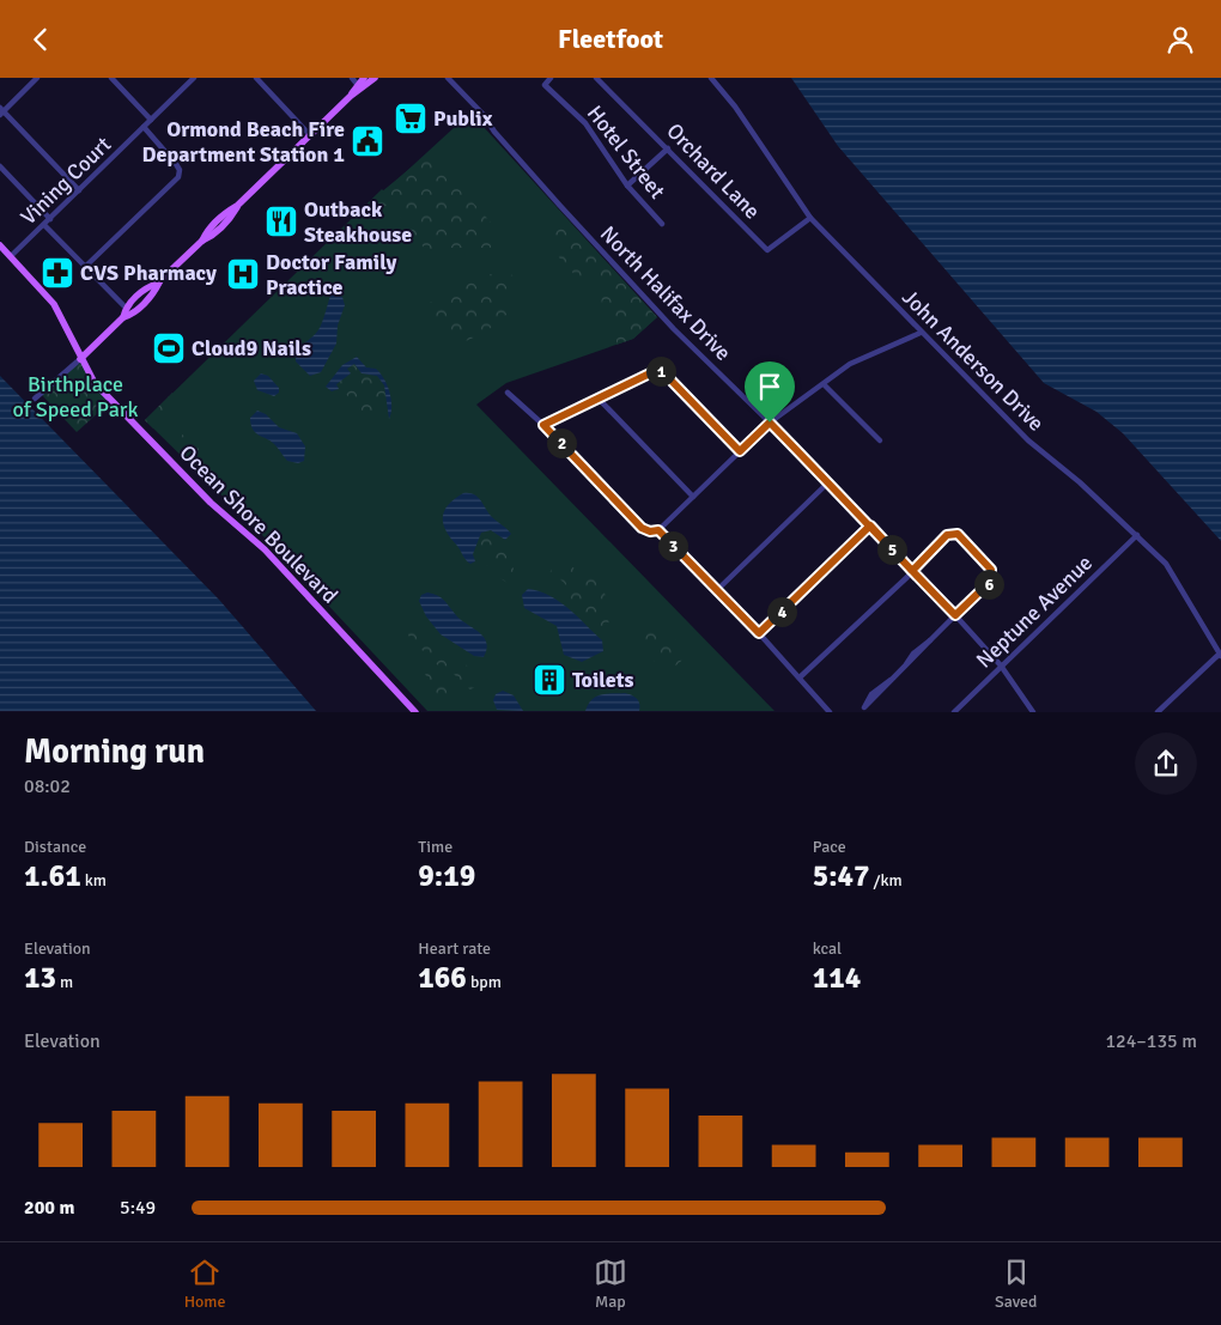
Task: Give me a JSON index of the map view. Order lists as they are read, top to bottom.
{
  "streets": {
    "main road": ["Ocean Shore Boulevard"],
    "street": [
      "Hotel Street",
      "Orchard Lane",
      "Vining Court",
      "North Halifax Drive",
      "John Anderson Drive",
      "Neptune Avenue"
    ]
  },
  "crossings": [
    ["Orchard Lane", "John Anderson Drive"],
    ["Vining Court", "Ocean Shore Boulevard"],
    ["North Halifax Drive", "Neptune Avenue"],
    ["John Anderson Drive", "Neptune Avenue"]
  ],
  "parks": ["Birthplace of Speed Park"],
  "places": {
    "supermarket": ["Publix"],
    "public building": ["Ormond Beach Fire Department Station 1"],
    "restaurant": ["Outback Steakhouse"],
    "pharmacy": ["CVS Pharmacy"],
    "hospital": ["Doctor Family Practice"],
    "sports": ["Cloud9 Nails"],
    "building": ["Toilets"]
  },
  "page": {
    "header": "Fleetfoot",
    "pins": [
      "1",
      "2",
      "3",
      "5",
      "6",
      "4"
    ],
    "heading": ["Morning run", "08:02"],
    "stats": [
      ["Distance", "1.61 km"],
      ["Time", "9:19"],
      ["Pace", "5:47 /km"],
      ["Elevation", "13 m"],
      ["Heart rate", "166 bpm"],
      ["kcal", "114"]
    ],
    "chart": ["Elevation", "124–135 m"],
    "list": [
      {
        "name": "200 m",
        "note": "5:49"
      }
    ],
    "tabs": ["Home", "Map", "Saved"]
  }
}
